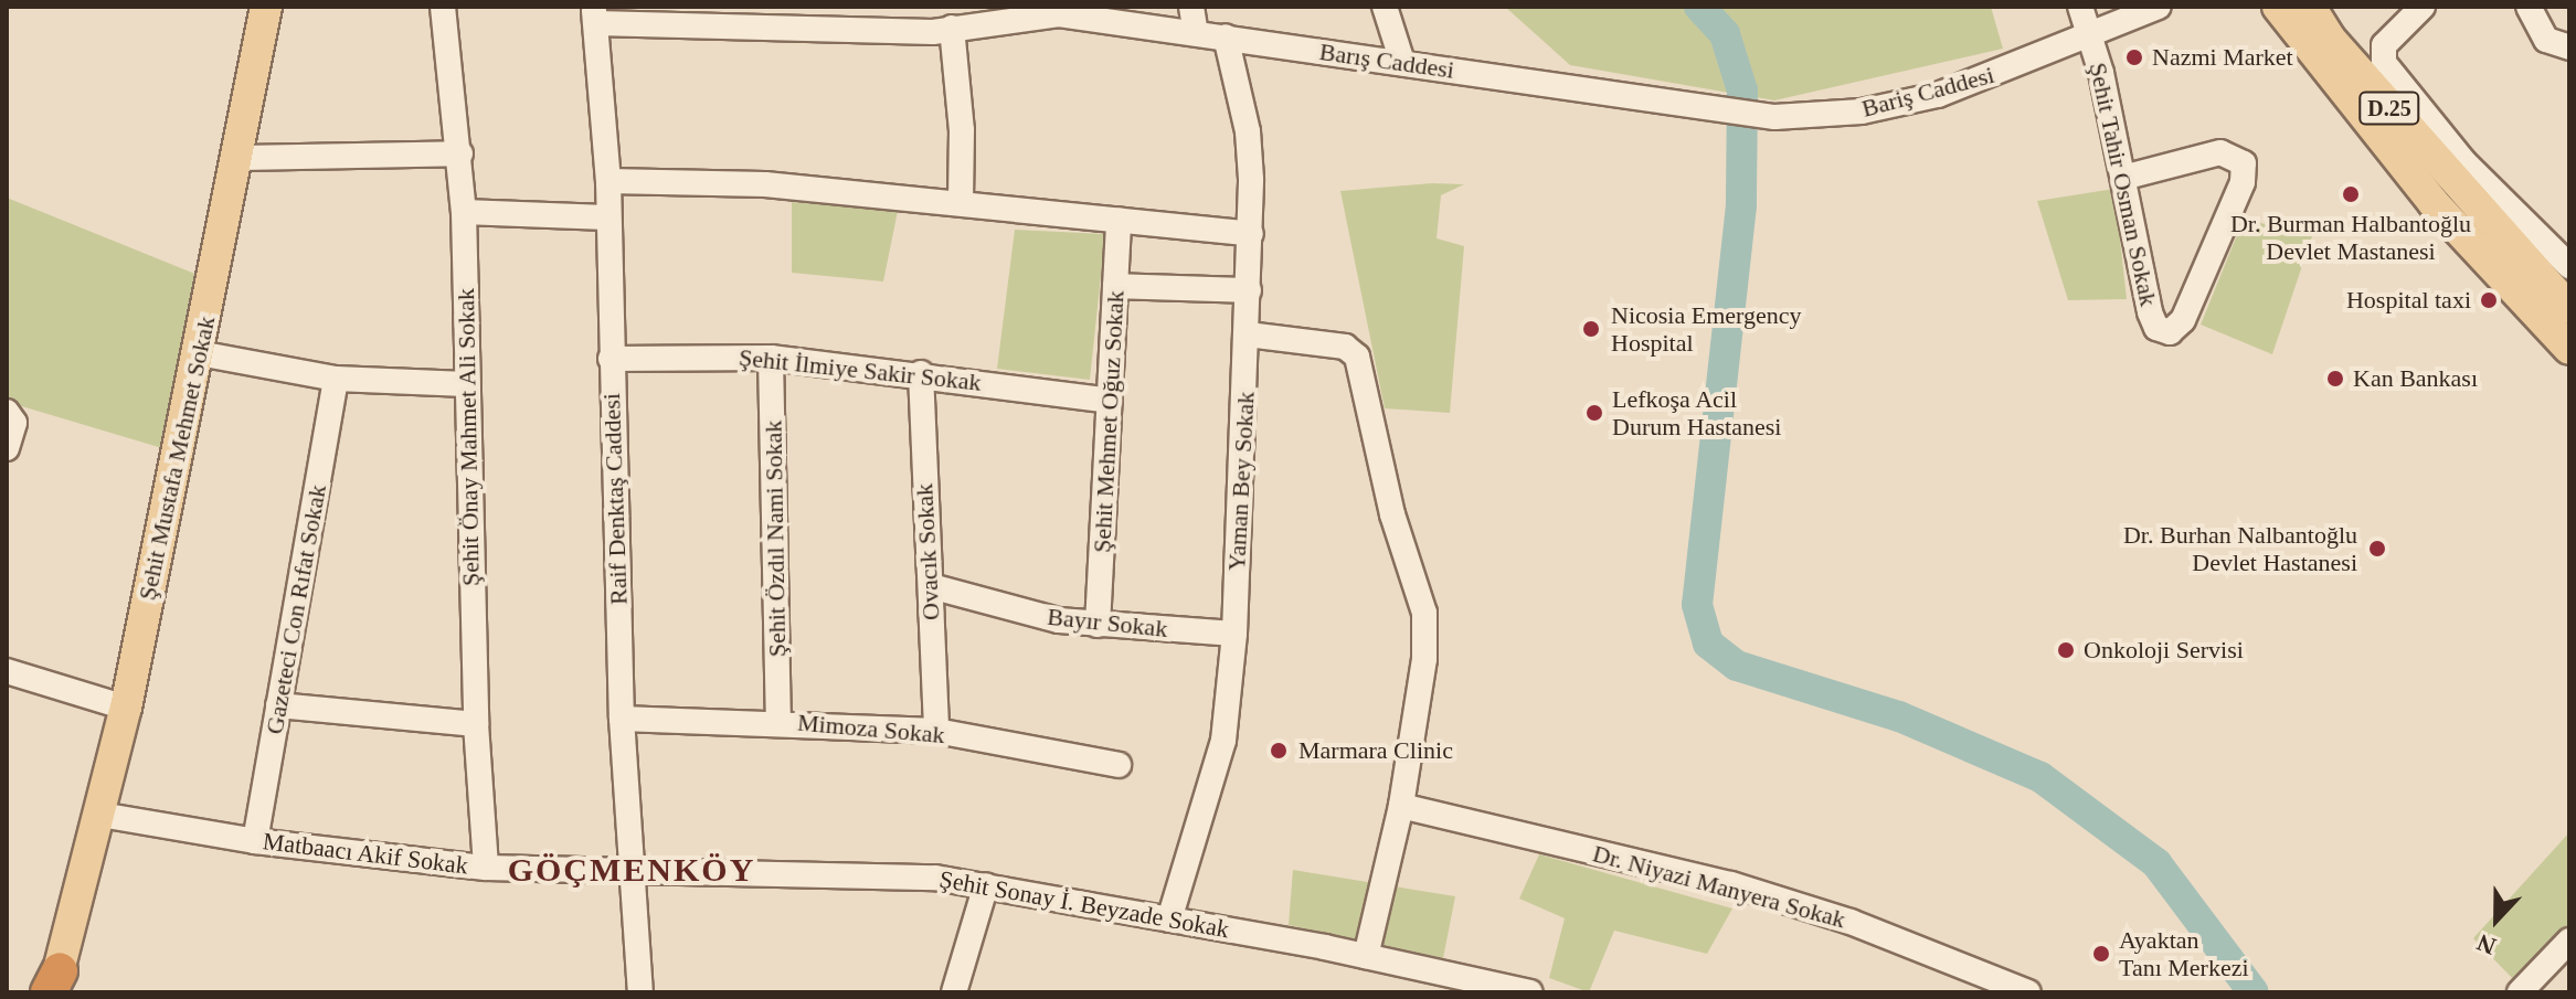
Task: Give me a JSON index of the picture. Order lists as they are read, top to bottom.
{
  "streets": {
    "main road": ["D.25", "Şehit Mustafa Mehmet Sokak"],
    "street": [
      "Barış Caddesi",
      "Bariş Caddesi",
      "Şehit Tahir Osman Sokak",
      "Şehit İlmiye Sakir Sokak",
      "Şehit Mehmet Oğuz Sokak",
      "Şehit Önay Mahmet Ali Sokak",
      "Yaman Bey Sokak",
      "Raif Denktaş Caddesi",
      "Şehit Özdıl Nami Sokak",
      "Ovacık Sokak",
      "Gazeteci Con Rıfat Sokak",
      "Bayır Sokak",
      "Mimoza Sokak",
      "Matbaacı Akif Sokak",
      "Dr. Niyazi Manyera Sokak",
      "Şehit Sonay İ. Beyzade Sokak"
    ]
  },
  "crossings": [
    ["Barış Caddesi", "Bariş Caddesi"],
    ["Barış Caddesi", "Yaman Bey Sokak"],
    ["Barış Caddesi", "Raif Denktaş Caddesi"],
    ["Bariş Caddesi", "Şehit Tahir Osman Sokak"],
    ["Şehit İlmiye Sakir Sokak", "Şehit Mehmet Oğuz Sokak"],
    ["Şehit İlmiye Sakir Sokak", "Raif Denktaş Caddesi"],
    ["Şehit İlmiye Sakir Sokak", "Şehit Özdıl Nami Sokak"],
    ["Şehit İlmiye Sakir Sokak", "Ovacık Sokak"],
    ["Şehit Mehmet Oğuz Sokak", "Bayır Sokak"],
    ["Şehit Önay Mahmet Ali Sokak", "Matbaacı Akif Sokak"],
    ["Şehit Mustafa Mehmet Sokak", "Matbaacı Akif Sokak"],
    ["Yaman Bey Sokak", "Bayır Sokak"],
    ["Yaman Bey Sokak", "Şehit Sonay İ. Beyzade Sokak"],
    ["Raif Denktaş Caddesi", "Mimoza Sokak"],
    ["Raif Denktaş Caddesi", "Matbaacı Akif Sokak"],
    ["Raif Denktaş Caddesi", "Şehit Sonay İ. Beyzade Sokak"],
    ["Şehit Özdıl Nami Sokak", "Mimoza Sokak"],
    ["Ovacık Sokak", "Bayır Sokak"],
    ["Ovacık Sokak", "Mimoza Sokak"],
    ["Gazeteci Con Rıfat Sokak", "Matbaacı Akif Sokak"],
    ["Matbaacı Akif Sokak", "Şehit Sonay İ. Beyzade Sokak"]
  ],
  "districts": ["GÖÇMENKÖY"],
  "places": [
    "Nazmi Market",
    "Dr. Burman Halbantoğlu Devlet Mastanesi",
    "Hospital taxi",
    "Nicosia Emergency Hospital",
    "Kan Bankası",
    "Lefkoşa Acil Durum Hastanesi",
    "Dr. Burhan Nalbantoğlu Devlet Hastanesi",
    "Onkoloji Servisi",
    "Marmara Clinic",
    "Ayaktan Tanı Merkezi"
  ],
  "north": "bottom"
}
